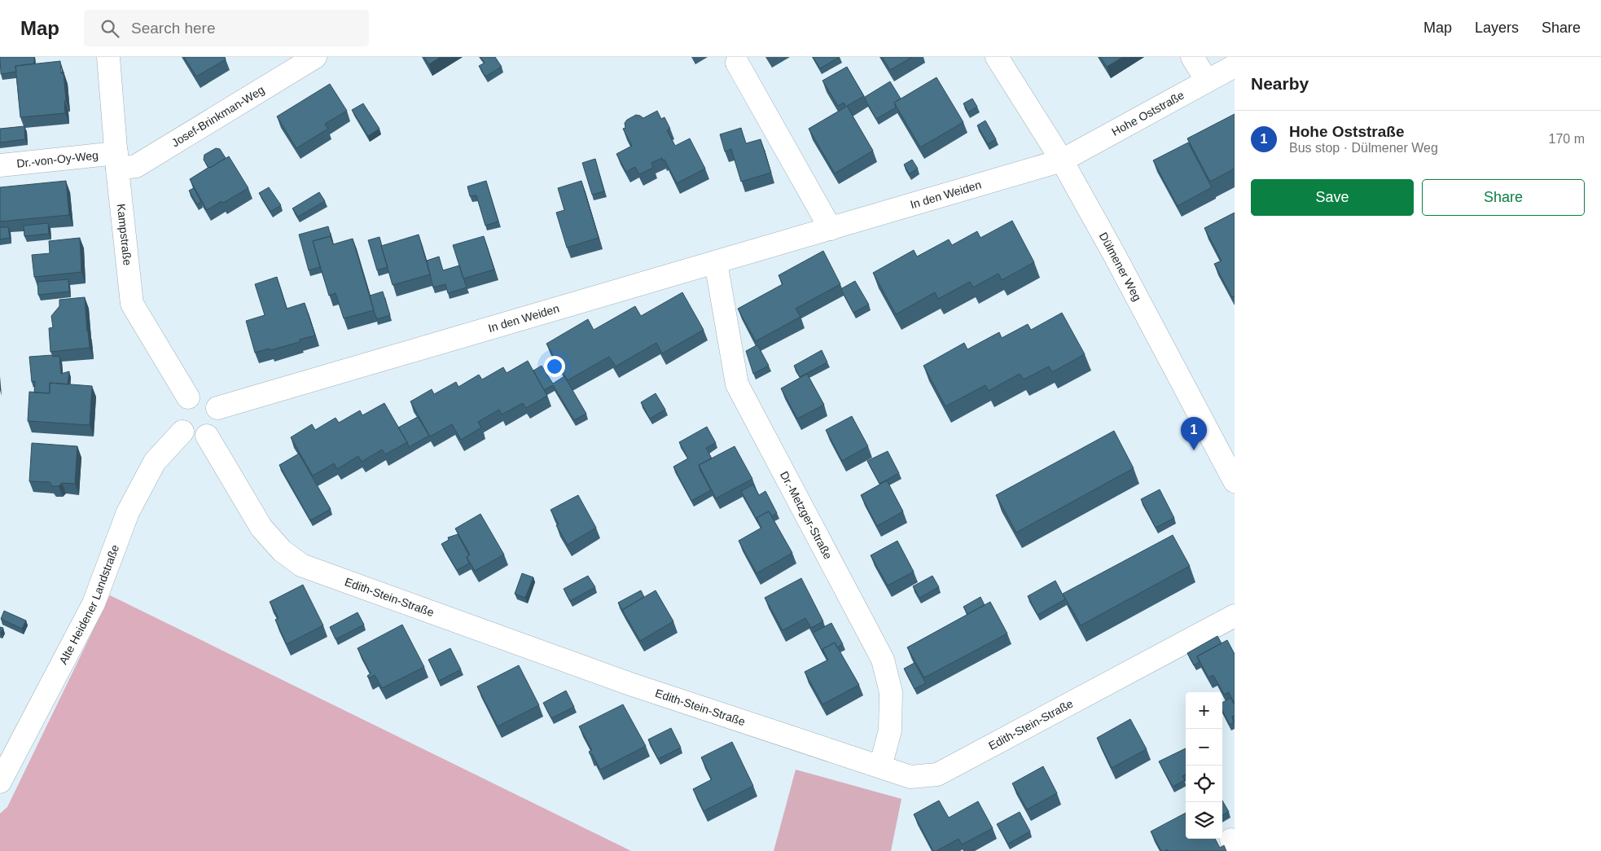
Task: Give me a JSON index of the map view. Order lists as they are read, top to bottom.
{
  "streets": {
    "street": [
      "Hohe Oststraße",
      "Josef-Brinkman-Weg",
      "Dr.-von-Oy-Weg",
      "In den Weiden",
      "Kampstraße",
      "Dülmener Weg",
      "Dr.-Metzger-Straße",
      "Edith-Stein-Straße",
      "Alte Heidener Landstraße"
    ]
  },
  "crossings": [
    ["Hohe Oststraße", "In den Weiden"],
    ["Hohe Oststraße", "Dülmener Weg"],
    ["Josef-Brinkman-Weg", "Dr.-von-Oy-Weg"],
    ["Josef-Brinkman-Weg", "Kampstraße"],
    ["Dr.-von-Oy-Weg", "Kampstraße"],
    ["In den Weiden", "Kampstraße"],
    ["In den Weiden", "Dülmener Weg"],
    ["In den Weiden", "Dr.-Metzger-Straße"],
    ["In den Weiden", "Edith-Stein-Straße"],
    ["In den Weiden", "Alte Heidener Landstraße"],
    ["Kampstraße", "Edith-Stein-Straße"],
    ["Kampstraße", "Alte Heidener Landstraße"],
    ["Dr.-Metzger-Straße", "Edith-Stein-Straße"],
    ["Edith-Stein-Straße", "Alte Heidener Landstraße"]
  ],
  "page": {
    "header": "Map",
    "search": "Search here",
    "nav": ["Map", "Layers", "Share"],
    "heading": "Nearby",
    "list": [
      {
        "mark": "1",
        "name": "Hohe Oststraße",
        "note": "Bus stop · Dülmener Weg",
        "value": "170 m"
      }
    ],
    "buttons": ["Save", "Share"],
    "pins": "1",
    "map_buttons": ["+", "−"]
  }
}
